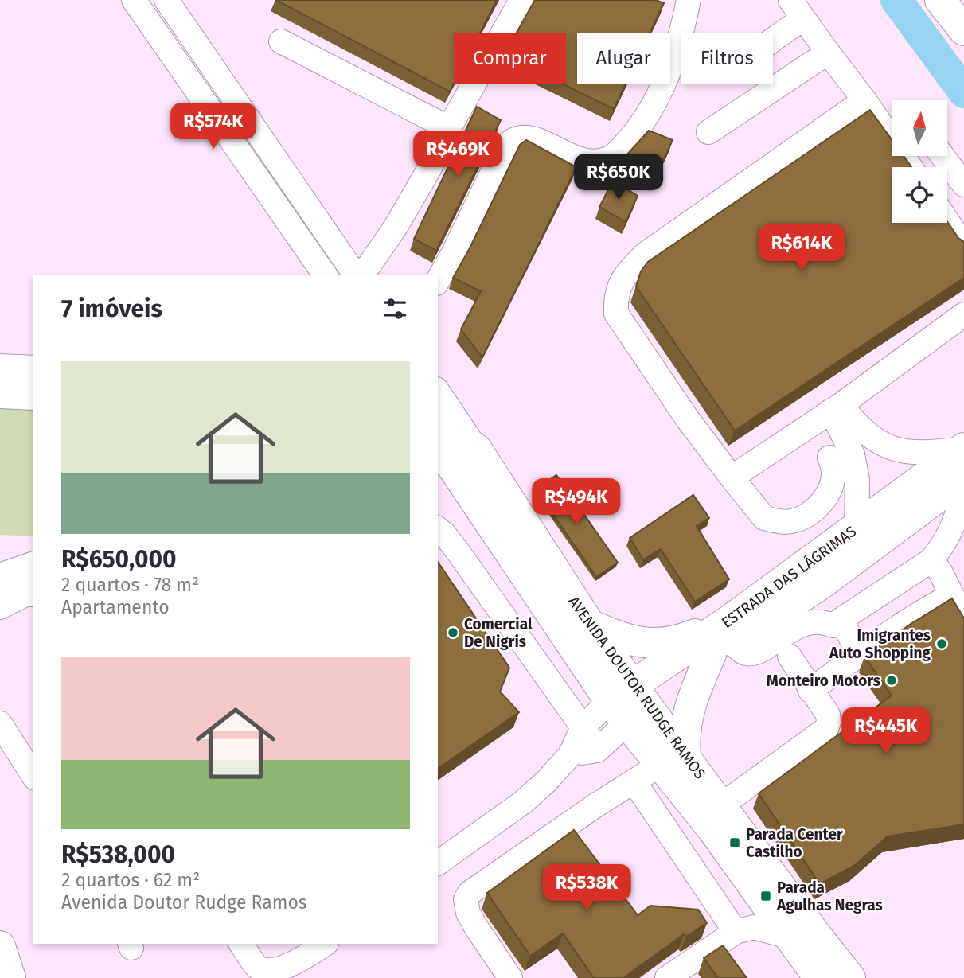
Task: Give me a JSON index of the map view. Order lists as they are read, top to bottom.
{
  "streets": {
    "main road": ["ESTRADA DAS LÁGRIMAS", "AVENIDA DOUTOR RUDGE RAMOS"]
  },
  "crossings": [
    ["ESTRADA DAS LÁGRIMAS", "AVENIDA DOUTOR RUDGE RAMOS"]
  ],
  "places": {
    "other": ["Comercial De Nigris", "Imigrantes Auto Shopping", "Monteiro Motors"],
    "transit": ["Parada Center Castilho", "Parada Agulhas Negras"]
  },
  "north": "top",
  "page": {
    "chip": ["Comprar", "Alugar", "Filtros"],
    "price": [
      "R$574K",
      "R$469K",
      "R$650K",
      "R$614K",
      "R$494K",
      "R$445K",
      "R$538K"
    ],
    "heading": "7 imóveis",
    "list": [
      {
        "name": "R$650,000",
        "note": "2 quartos · 78 m² · Apartamento"
      },
      {
        "name": "R$538,000",
        "note": "2 quartos · 62 m² · Avenida Doutor Rudge Ramos"
      }
    ]
  }
}
